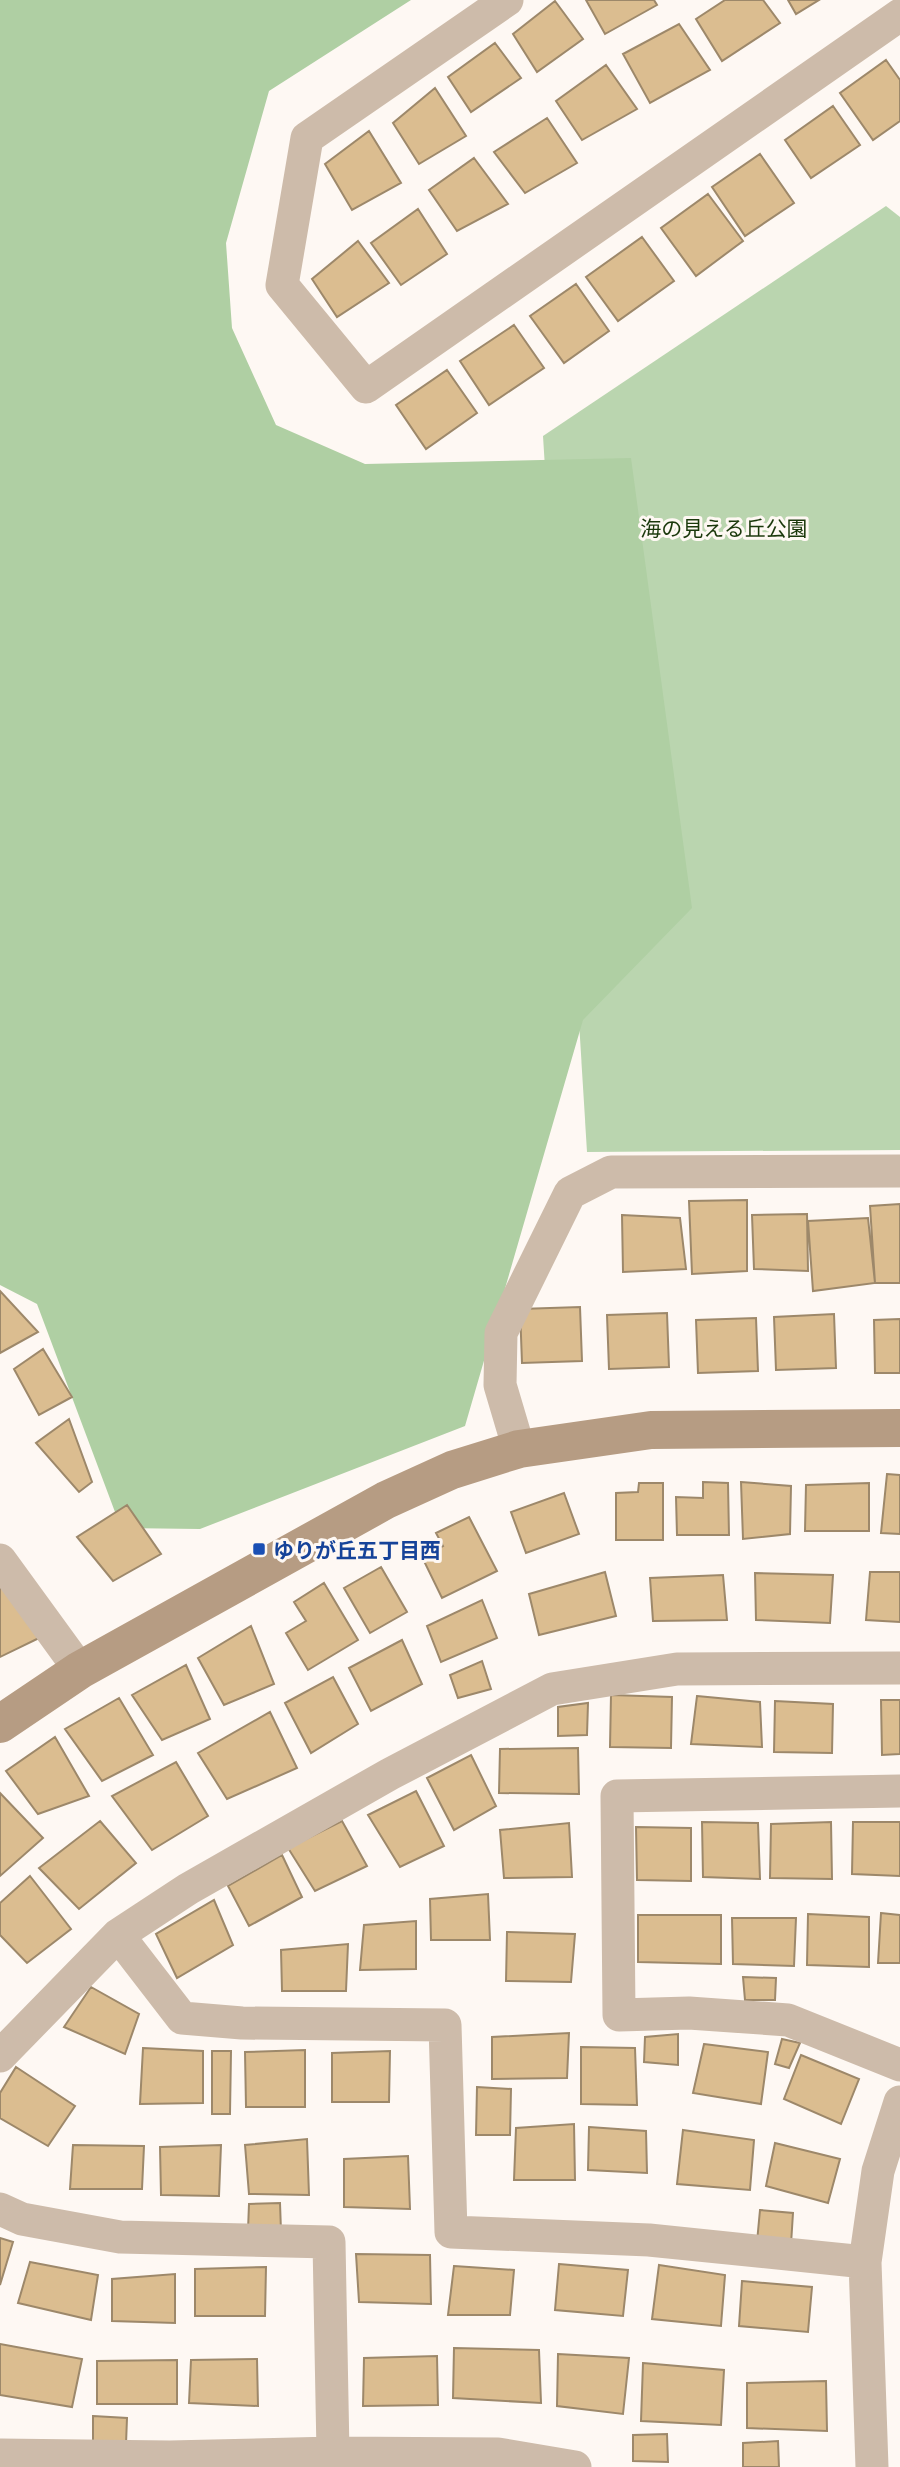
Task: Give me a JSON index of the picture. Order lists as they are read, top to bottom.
{
  "parks": ["海の見える丘公園"],
  "places": {
    "transit": ["ゆりが丘五丁目西"]
  }
}
